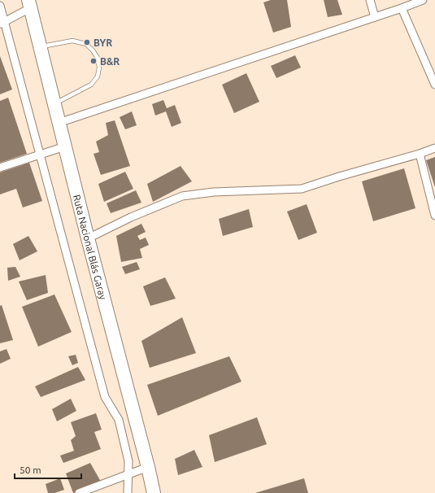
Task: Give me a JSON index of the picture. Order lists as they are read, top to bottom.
{
  "streets": {
    "highway": ["Ruta Nacional Blás Garay"]
  },
  "places": ["BYR", "B&R"],
  "scale_bar": "50 m"
}
